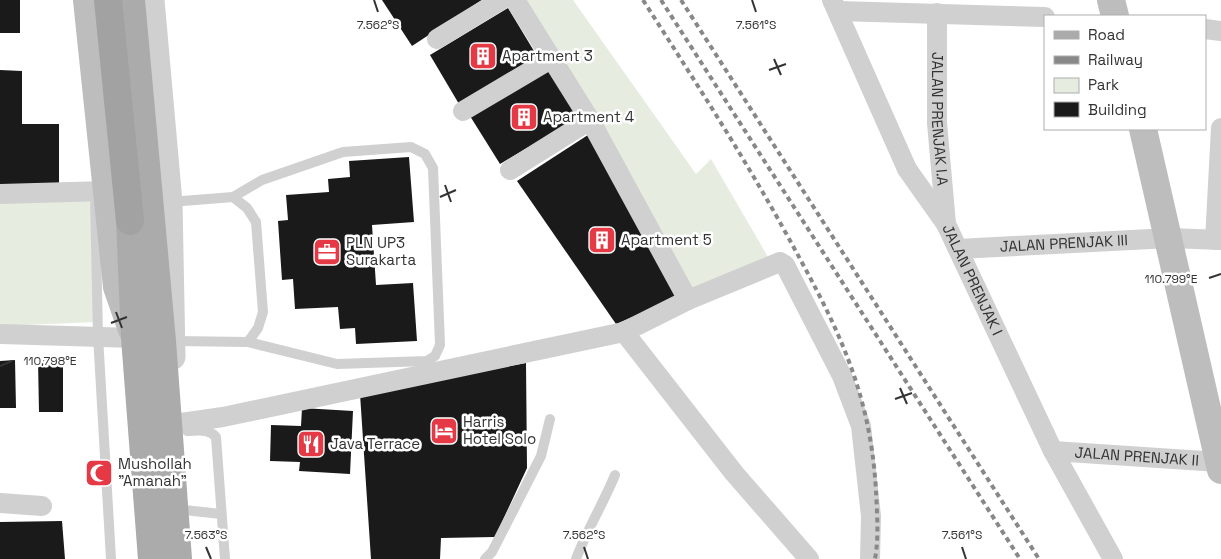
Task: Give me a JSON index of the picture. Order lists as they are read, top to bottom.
{
  "streets": {
    "street": [
      "JALAN PRENJAK I.A",
      "JALAN PRENJAK III",
      "JALAN PRENJAK I",
      "JALAN PRENJAK II"
    ]
  },
  "crossings": [
    ["JALAN PRENJAK I.A", "JALAN PRENJAK I"],
    ["JALAN PRENJAK III", "JALAN PRENJAK I"],
    ["JALAN PRENJAK I", "JALAN PRENJAK II"]
  ],
  "places": {
    "building": ["Apartment 3", "Apartment 4", "Apartment 5"],
    "office": ["PLN UP3 Surakarta"],
    "hotel": ["Harris Hotel Solo"],
    "restaurant": ["Java Terrace"],
    "mosque": ["Mushollah \"Amanah\""]
  },
  "legend": [
    "Road",
    "Railway",
    "Park",
    "Building"
  ],
  "coordinates": [
    "7.562°S",
    "7.561°S",
    "110.799°E",
    "110.798°E",
    "7.563°S"
  ]
}
